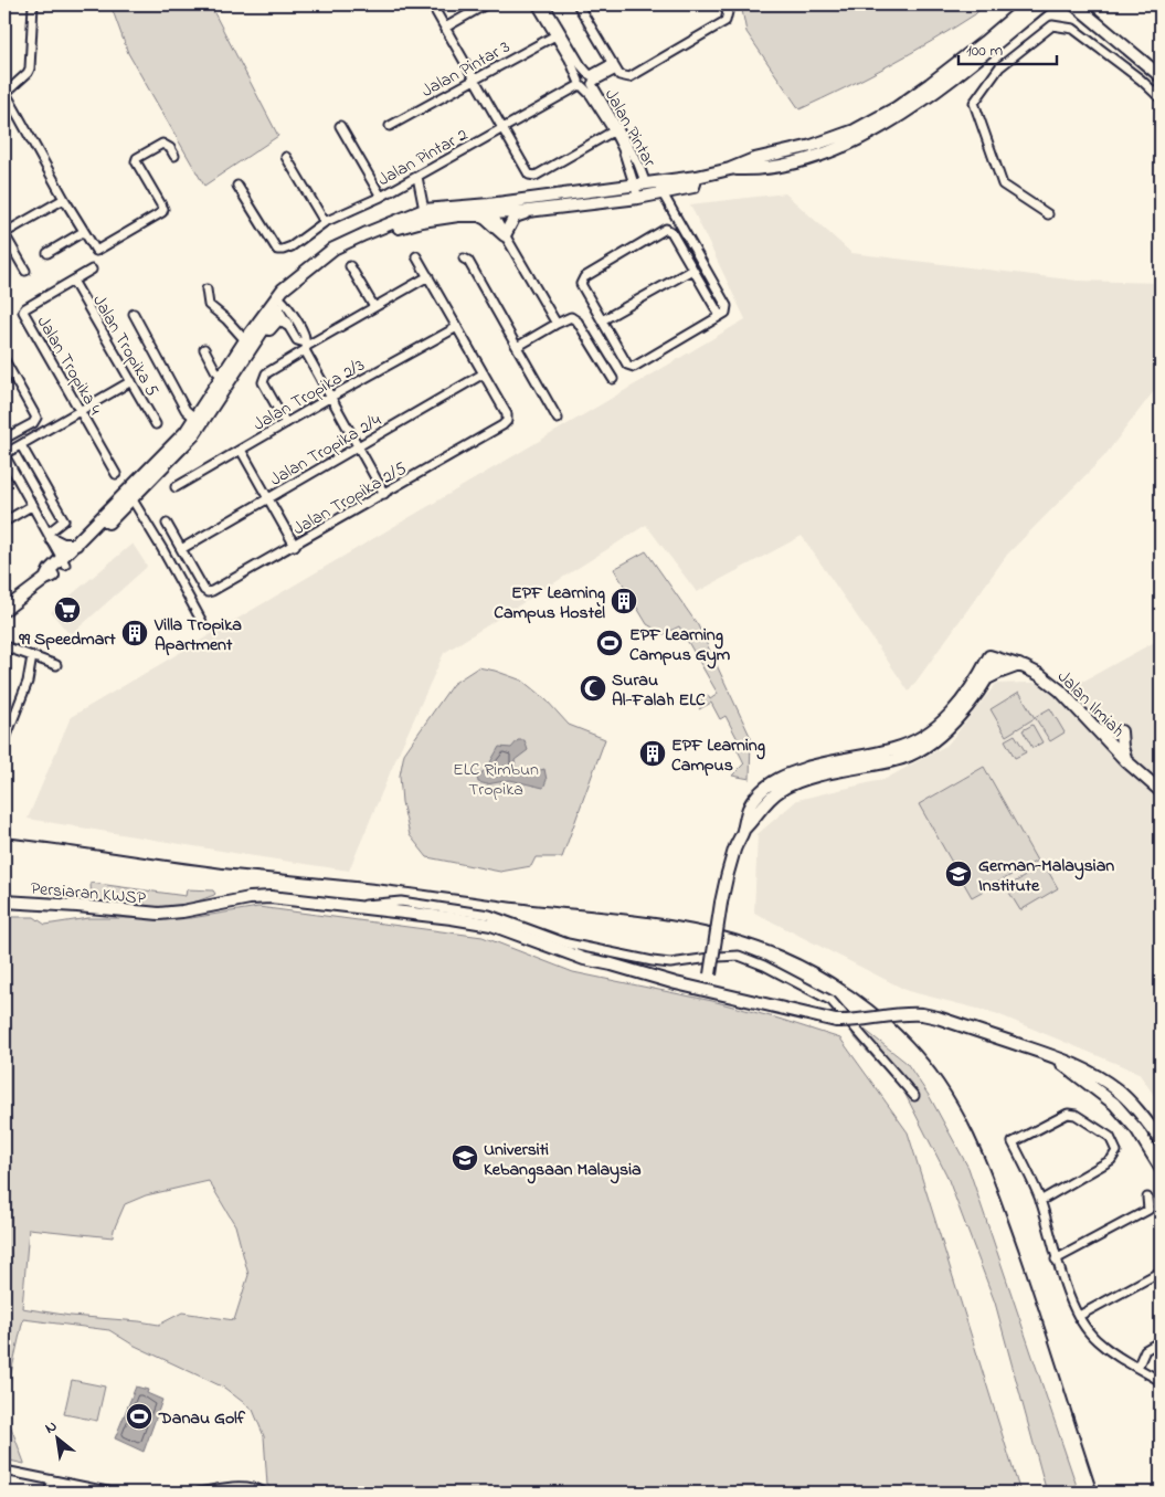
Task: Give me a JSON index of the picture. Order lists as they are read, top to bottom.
{
  "streets": {
    "street": [
      "Jalan Pintar 3",
      "Jalan Pintar",
      "Jalan Pintar 2",
      "Jalan Tropika 5",
      "Jalan Tropika 4",
      "Jalan Tropika 2/3",
      "Jalan Tropika 2/4",
      "Jalan Tropika 2/5",
      "Jalan Ilmiah",
      "Persiaran KWSP"
    ]
  },
  "crossings": [
    ["Jalan Pintar 3", "Jalan Pintar"],
    ["Jalan Pintar", "Jalan Pintar 2"],
    ["Jalan Tropika 5", "Jalan Tropika 4"],
    ["Jalan Tropika 2/4", "Jalan Tropika 2/5"]
  ],
  "parks": ["ELC Rimbun Tropika"],
  "places": {
    "building": ["EPF Learning Campus Hostel", "Villa Tropika Apartment", "EPF Learning Campus"],
    "supermarket": ["99 Speedmart"],
    "sports": ["EPF Learning Campus Gym", "Danau Golf"],
    "mosque": ["Surau Al-Falah ELC"],
    "school or university": ["German-Malaysian Institute", "Universiti Kebangsaan Malaysia"]
  },
  "scale_bar": "100 m",
  "north": "top left"
}
